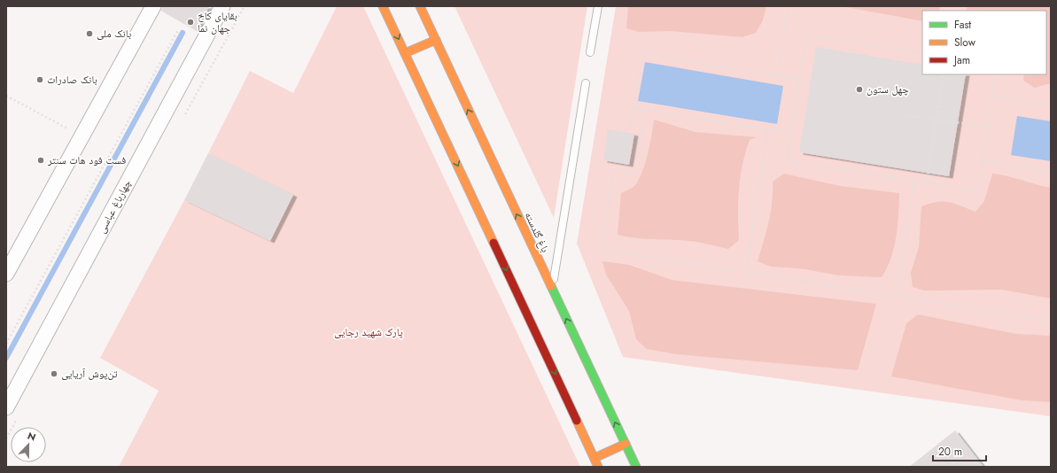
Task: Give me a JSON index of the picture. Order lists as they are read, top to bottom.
{
  "streets": {
    "main road": ["باغ گلدسته"],
    "street": ["چهارباغ عباسی"]
  },
  "parks": ["پارک شهید رجایی"],
  "places": [
    "بقایای کاخ جهان نما",
    "بانک ملی",
    "بانک صادرات",
    "چهل ستون",
    "فست فود هات سنتر",
    "تن‌پوش آریایی"
  ],
  "legend": ["Fast", "Slow", "Jam"],
  "scale_bar": "20 m",
  "north": "top"
}
